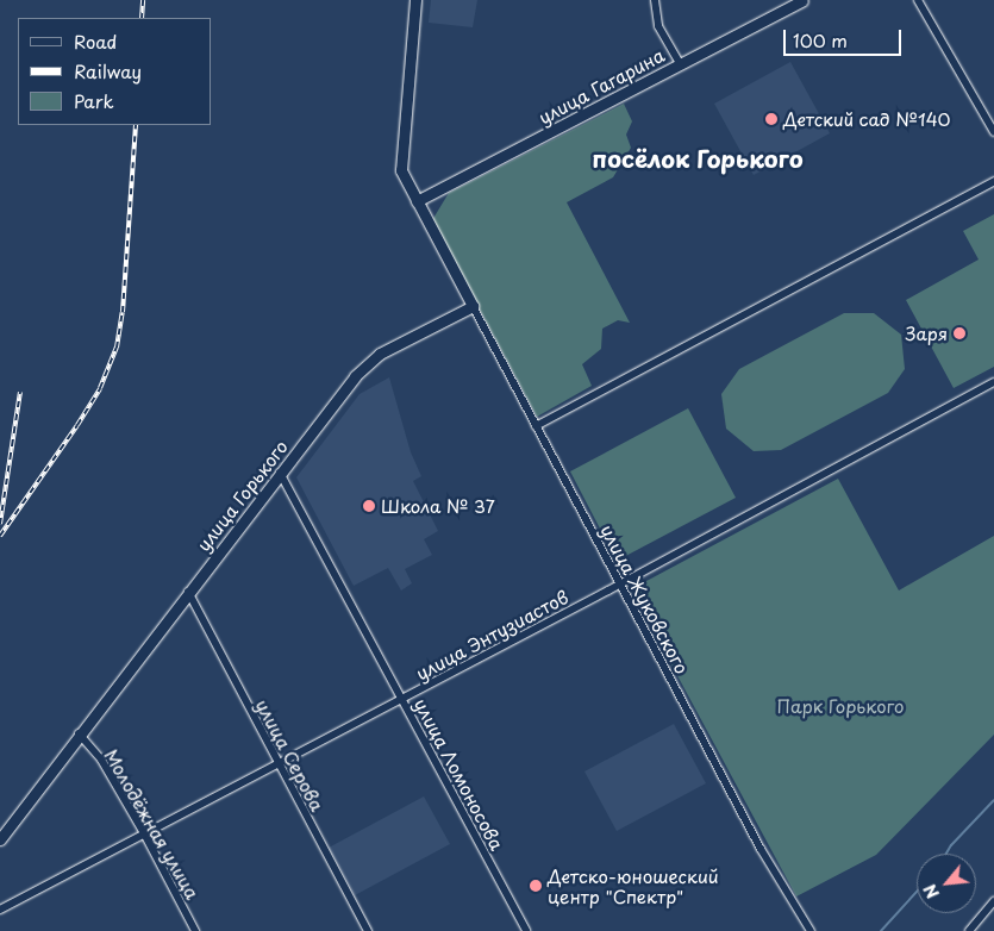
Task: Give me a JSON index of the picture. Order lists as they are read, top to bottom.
{
  "streets": {
    "main road": ["улица Гагарина", "улица Горького"],
    "street": [
      "улица Жуковского",
      "улица Энтузиастов",
      "улица Серова",
      "улица Ломоносова",
      "Молодёжная улица"
    ]
  },
  "crossings": [
    ["улица Горького", "улица Жуковского"],
    ["улица Горького", "улица Серова"],
    ["улица Горького", "улица Ломоносова"],
    ["улица Горького", "Молодёжная улица"],
    ["улица Жуковского", "улица Энтузиастов"],
    ["улица Энтузиастов", "улица Серова"],
    ["улица Энтузиастов", "улица Ломоносова"],
    ["улица Энтузиастов", "Молодёжная улица"]
  ],
  "districts": ["посёлок Горького"],
  "parks": ["Парк Горького"],
  "places": [
    "Детский сад №140",
    "Заря",
    "Школа № 37",
    "Детско-юношеский центр \"Спектр\""
  ],
  "legend": ["Road", "Railway", "Park"],
  "scale_bar": "100 m",
  "north": "bottom left"
}
